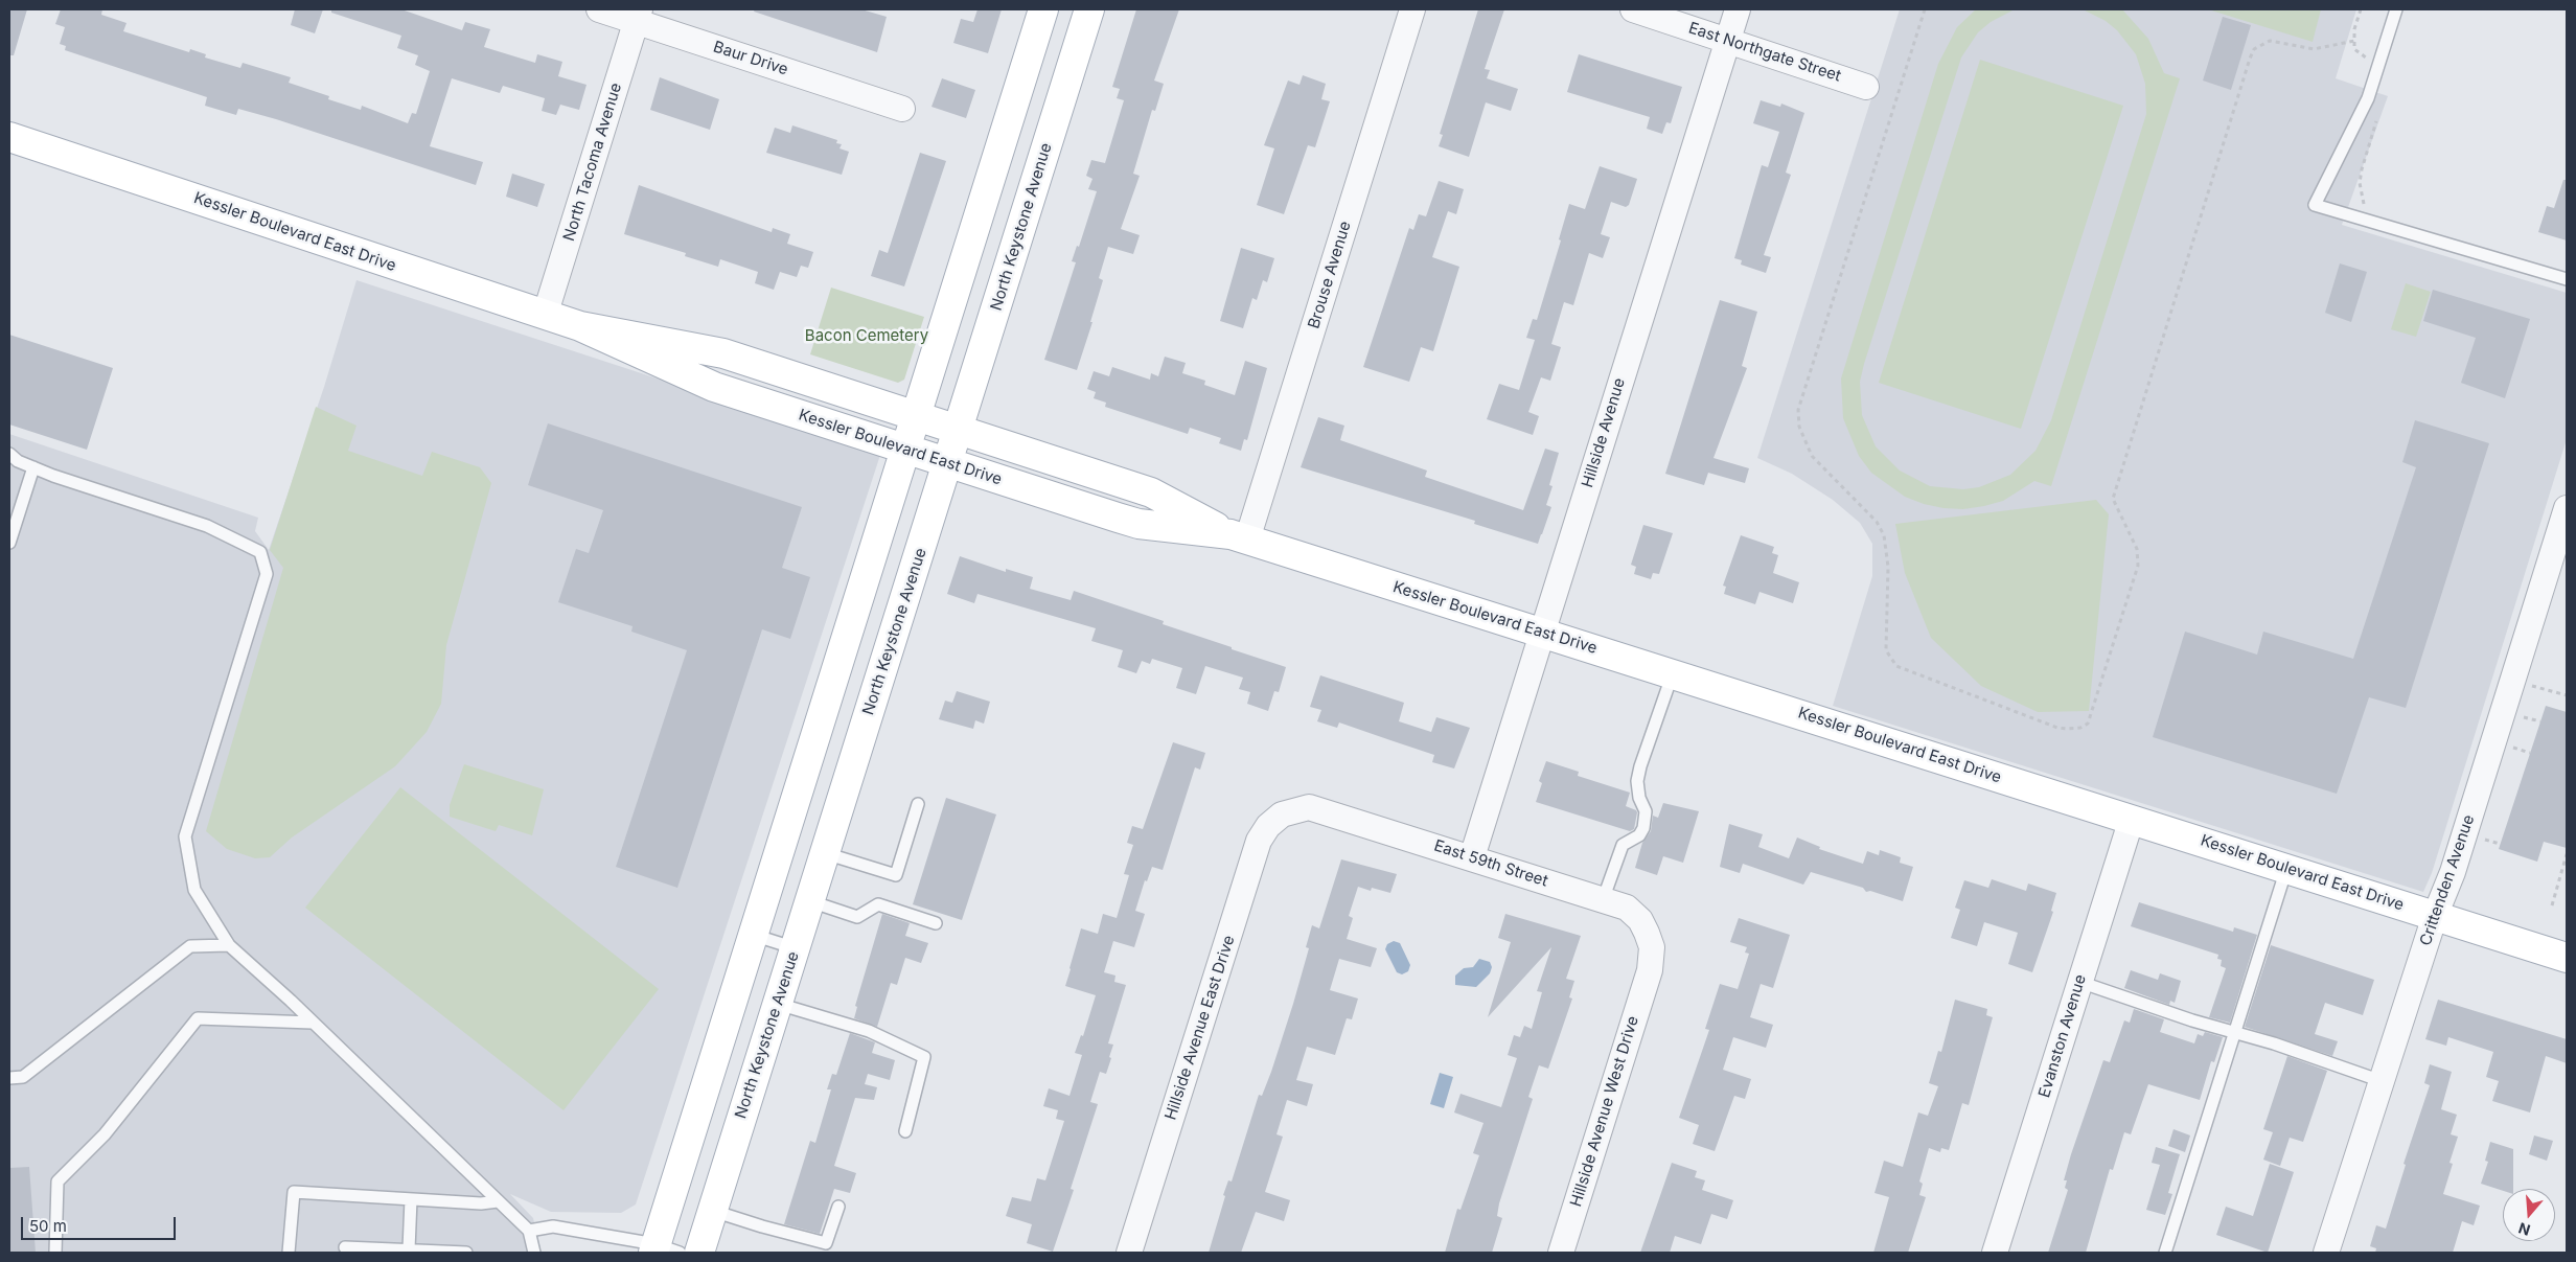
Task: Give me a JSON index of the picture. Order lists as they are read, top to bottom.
{
  "streets": {
    "main road": ["North Keystone Avenue", "Kessler Boulevard East Drive"],
    "street": [
      "East Northgate Street",
      "Baur Drive",
      "North Tacoma Avenue",
      "Brouse Avenue",
      "Hillside Avenue",
      "East 59th Street",
      "Crittenden Avenue",
      "Hillside Avenue East Drive",
      "Evanston Avenue",
      "Hillside Avenue West Drive"
    ]
  },
  "crossings": [
    ["East Northgate Street", "Hillside Avenue"],
    ["Baur Drive", "North Tacoma Avenue"],
    ["North Tacoma Avenue", "Kessler Boulevard East Drive"],
    ["North Keystone Avenue", "Kessler Boulevard East Drive"],
    ["Kessler Boulevard East Drive", "Brouse Avenue"],
    ["Kessler Boulevard East Drive", "Hillside Avenue"],
    ["Kessler Boulevard East Drive", "Crittenden Avenue"],
    ["Kessler Boulevard East Drive", "Evanston Avenue"],
    ["Hillside Avenue", "East 59th Street"],
    ["East 59th Street", "Hillside Avenue East Drive"],
    ["East 59th Street", "Hillside Avenue West Drive"]
  ],
  "parks": ["Bacon Cemetery"],
  "scale_bar": "50 m",
  "north": "bottom"
}
